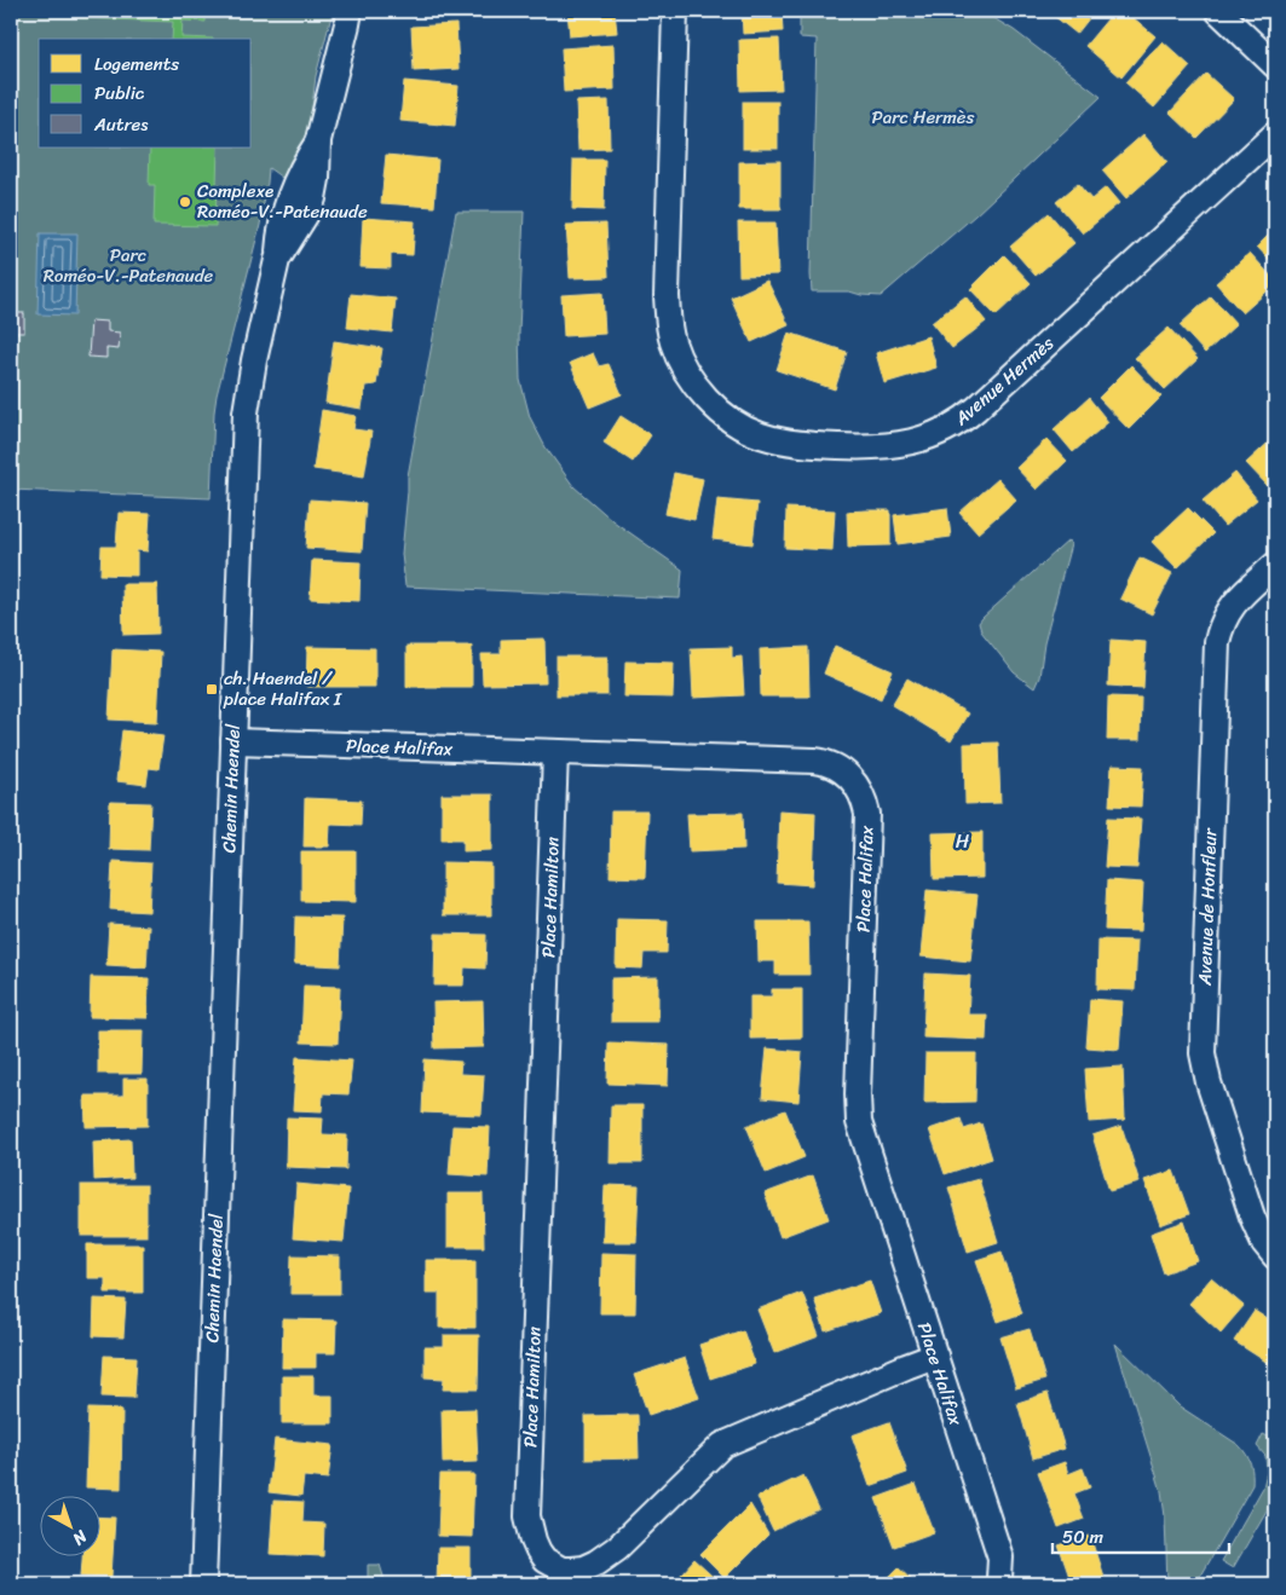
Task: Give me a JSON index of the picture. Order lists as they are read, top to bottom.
{
  "streets": {
    "street": [
      "Avenue Hermès",
      "Place Halifax",
      "Chemin Haendel",
      "Place Hamilton",
      "Avenue de Honfleur"
    ]
  },
  "crossings": [
    ["Place Halifax", "Chemin Haendel"],
    ["Place Halifax", "Place Hamilton"]
  ],
  "districts": ["H"],
  "parks": ["Parc Hermès", "Parc Roméo-V.-Patenaude"],
  "places": {
    "other": ["Complexe Roméo-V.-Patenaude"],
    "transit": ["ch. Haendel / place Halifax I"]
  },
  "legend": ["Logements", "Public", "Autres"],
  "scale_bar": "50 m",
  "north": "bottom right"
}
